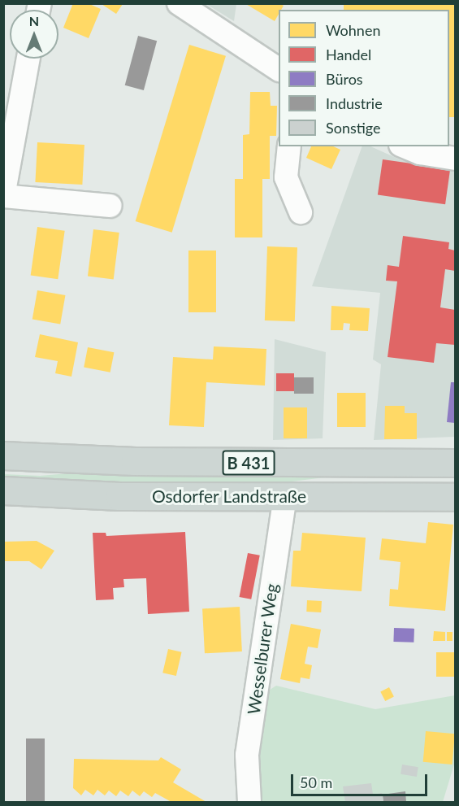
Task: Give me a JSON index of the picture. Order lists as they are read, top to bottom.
{
  "streets": {
    "main road": ["B 431", "Osdorfer Landstraße"],
    "street": ["Wesselburer Weg"]
  },
  "crossings": [
    ["Osdorfer Landstraße", "Wesselburer Weg"]
  ],
  "legend": [
    "Wohnen",
    "Handel",
    "Büros",
    "Industrie",
    "Sonstige"
  ],
  "scale_bar": "50 m",
  "north": "top"
}
